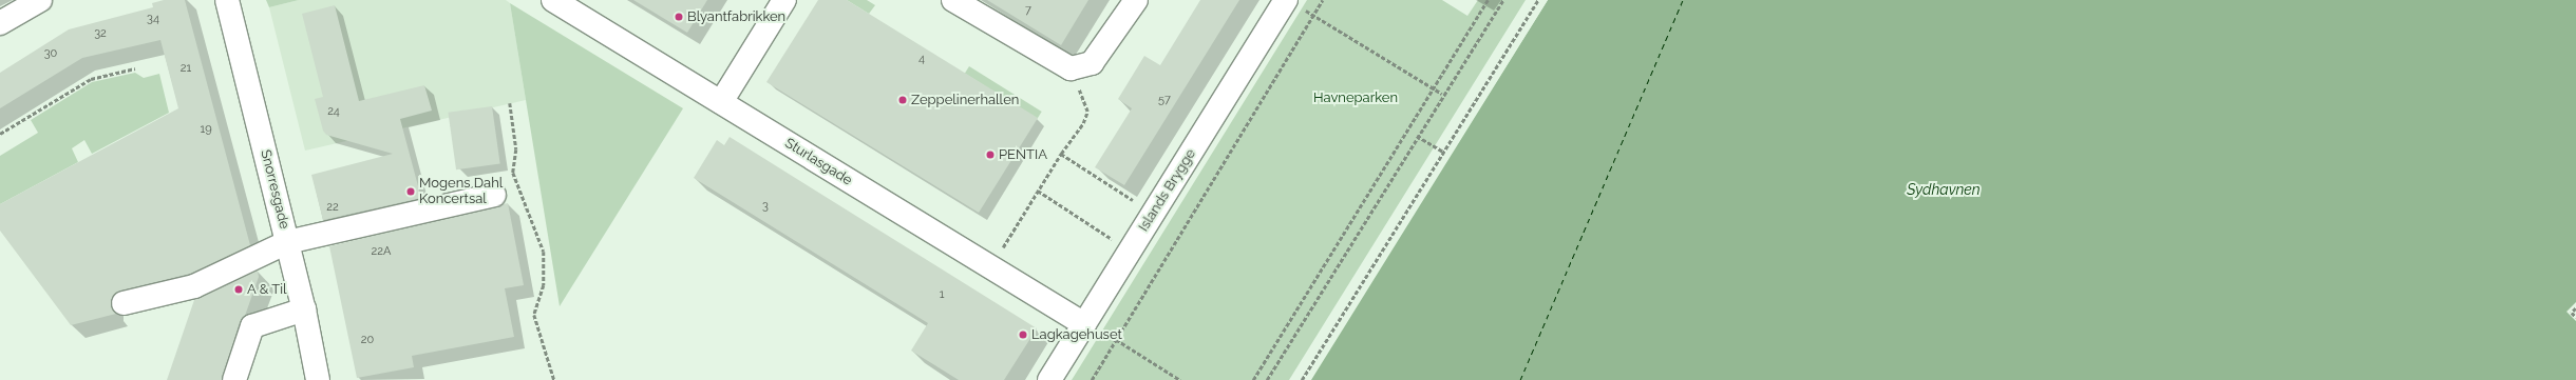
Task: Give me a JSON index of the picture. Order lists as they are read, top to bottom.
{
  "streets": {
    "street": ["Sturlasgade", "Snorresgade", "Islands Brygge"]
  },
  "crossings": [
    ["Sturlasgade", "Islands Brygge"]
  ],
  "water": ["Sydhavnen"],
  "parks": ["Havneparken"],
  "places": [
    "Blyantfabrikken",
    "Zeppelinerhallen",
    "PENTIA",
    "Mogens Dahl Koncertsal",
    "A & Til",
    "Lagkagehuset"
  ],
  "house_numbers": [
    "7",
    "34",
    "32",
    "30",
    "4",
    "21",
    "57",
    "24",
    "19",
    "3",
    "22",
    "22A",
    "1",
    "20"
  ]
}
